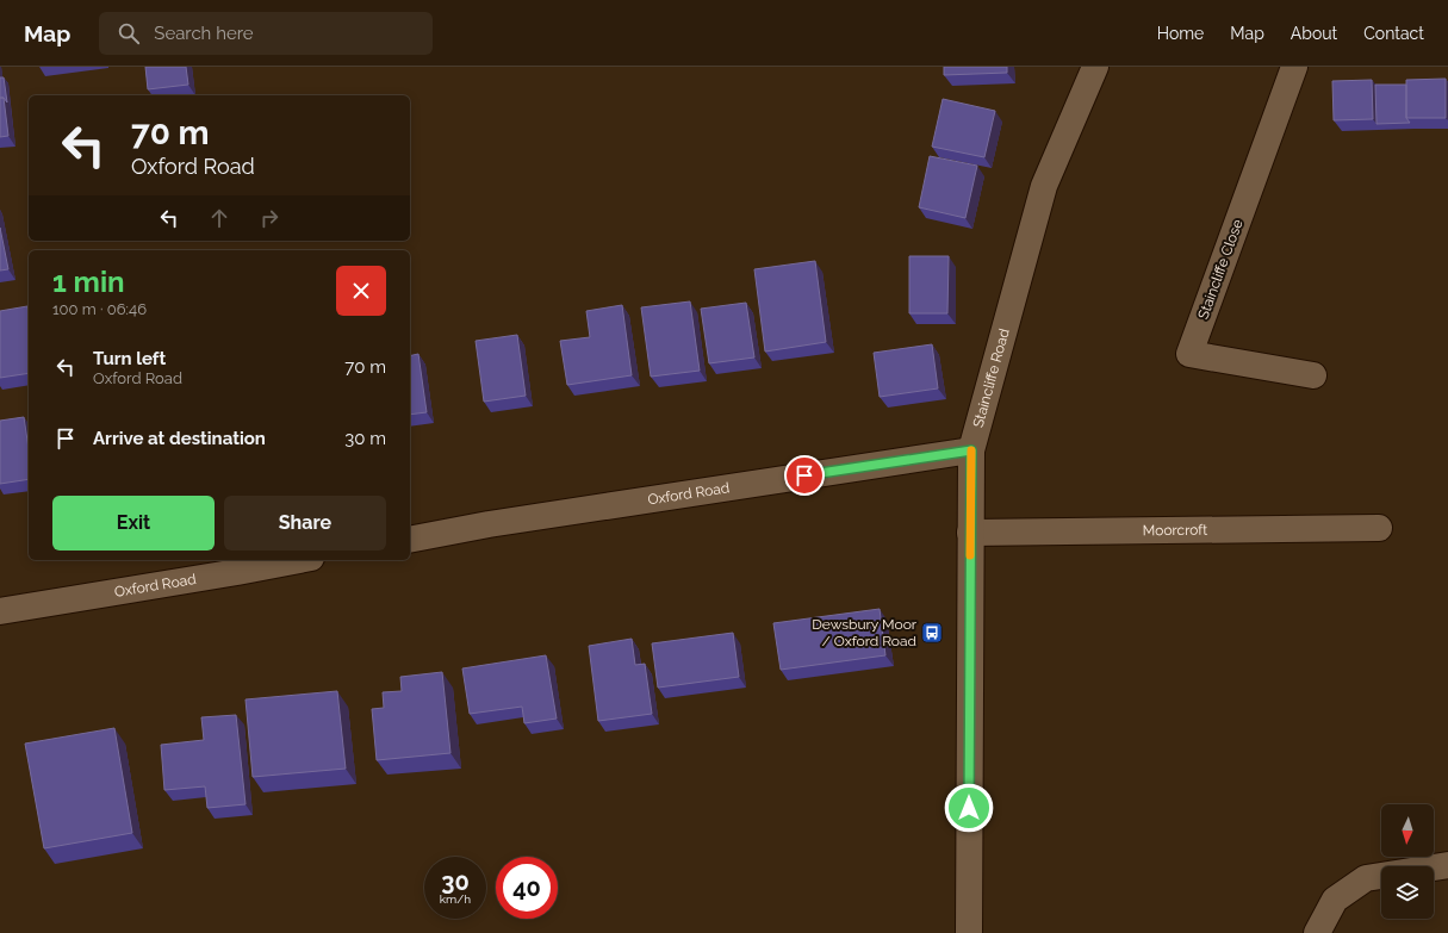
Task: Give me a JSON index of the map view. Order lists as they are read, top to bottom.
{
  "streets": {
    "street": [
      "Staincliffe Close",
      "Staincliffe Road",
      "Oxford Road",
      "Moorcroft"
    ]
  },
  "crossings": [
    ["Staincliffe Road", "Oxford Road"],
    ["Staincliffe Road", "Moorcroft"]
  ],
  "places": {
    "bus stop": ["Dewsbury Moor / Oxford Road"]
  },
  "north": "bottom",
  "page": {
    "header": "Map",
    "search": "Search here",
    "nav": [
      "Home",
      "Map",
      "About",
      "Contact"
    ],
    "turn": ["70 m", "Oxford Road"],
    "heading": ["1 min", "100 m · 06:46"],
    "list": [
      {
        "name": "Turn left",
        "note": "Oxford Road",
        "value": "70 m"
      },
      {
        "name": "Arrive at destination",
        "value": "30 m"
      }
    ],
    "buttons": ["Exit", "Share"],
    "speed": "30 km/h",
    "limit": "40"
  }
}
